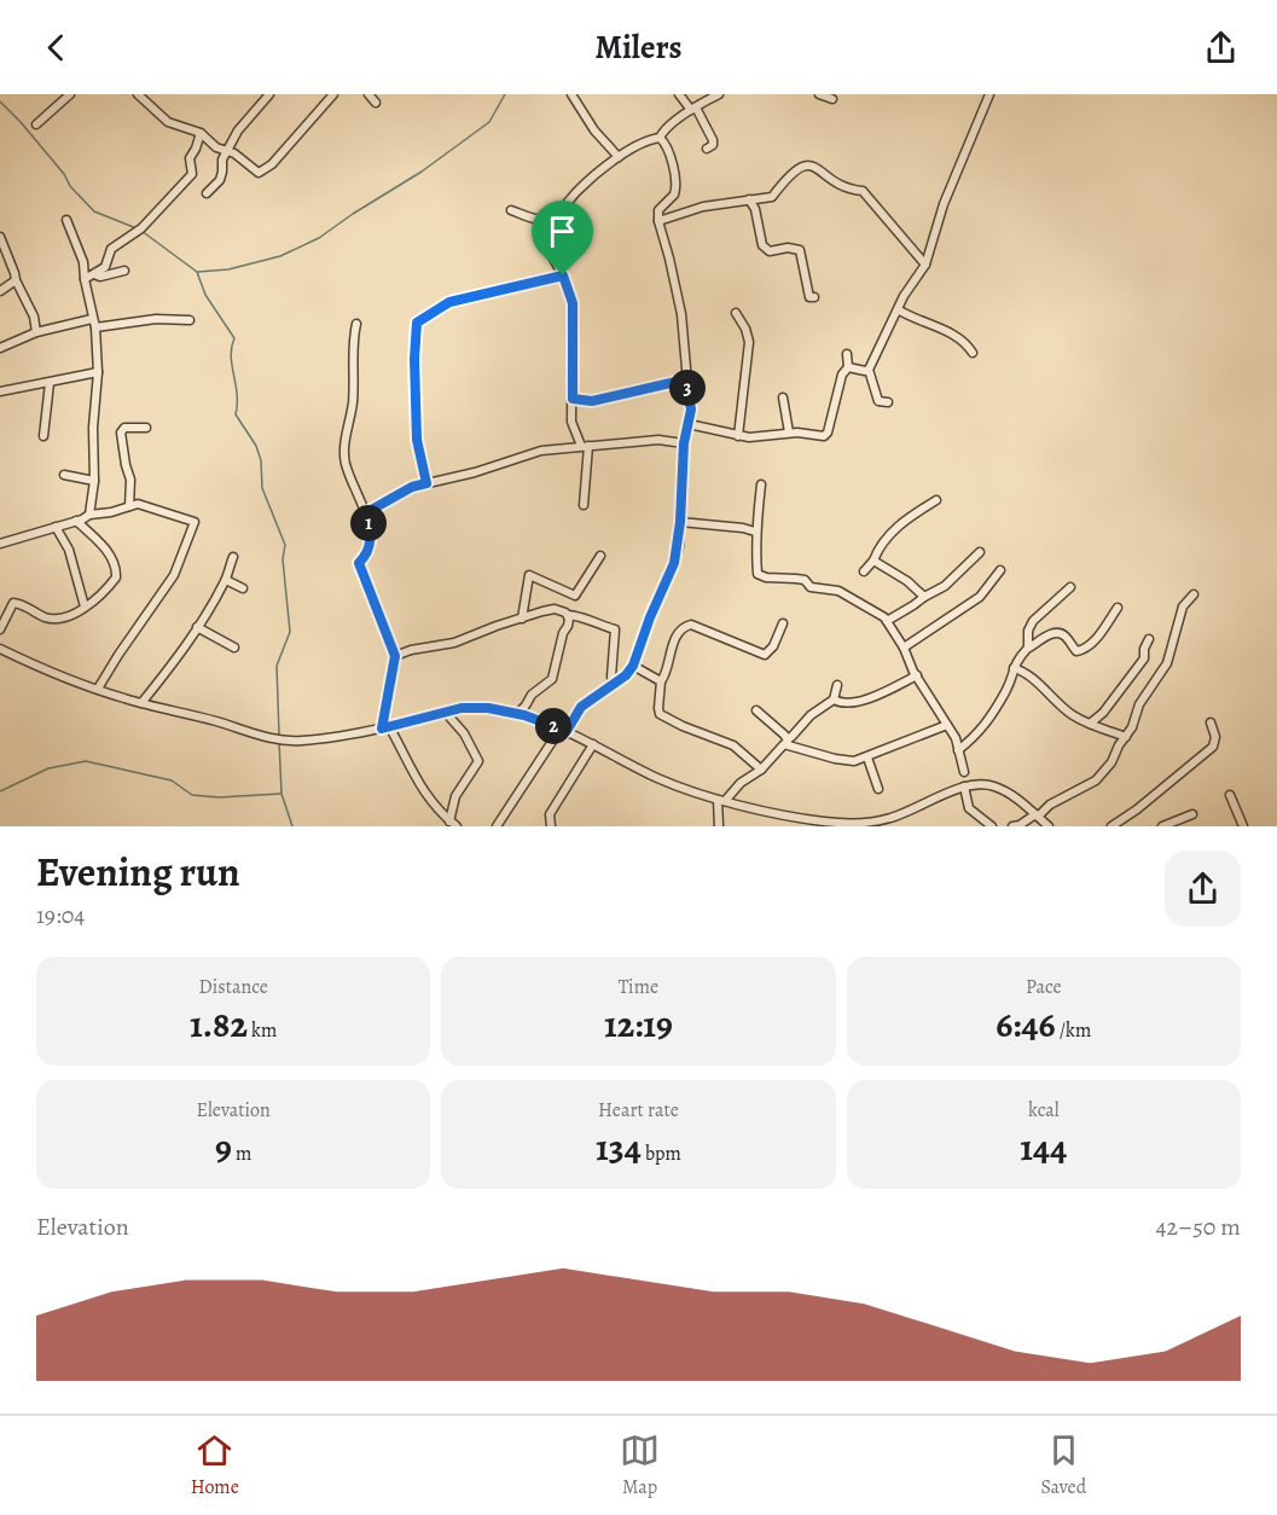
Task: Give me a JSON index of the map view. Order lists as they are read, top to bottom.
{
  "page": {
    "header": "Milers",
    "pins": ["3", "1", "2"],
    "heading": ["Evening run", "19:04"],
    "stats": [
      ["Distance", "1.82 km"],
      ["Time", "12:19"],
      ["Pace", "6:46 /km"],
      ["Elevation", "9 m"],
      ["Heart rate", "134 bpm"],
      ["kcal", "144"]
    ],
    "chart": ["Elevation", "42–50 m"],
    "tabs": ["Home", "Map", "Saved"]
  }
}
